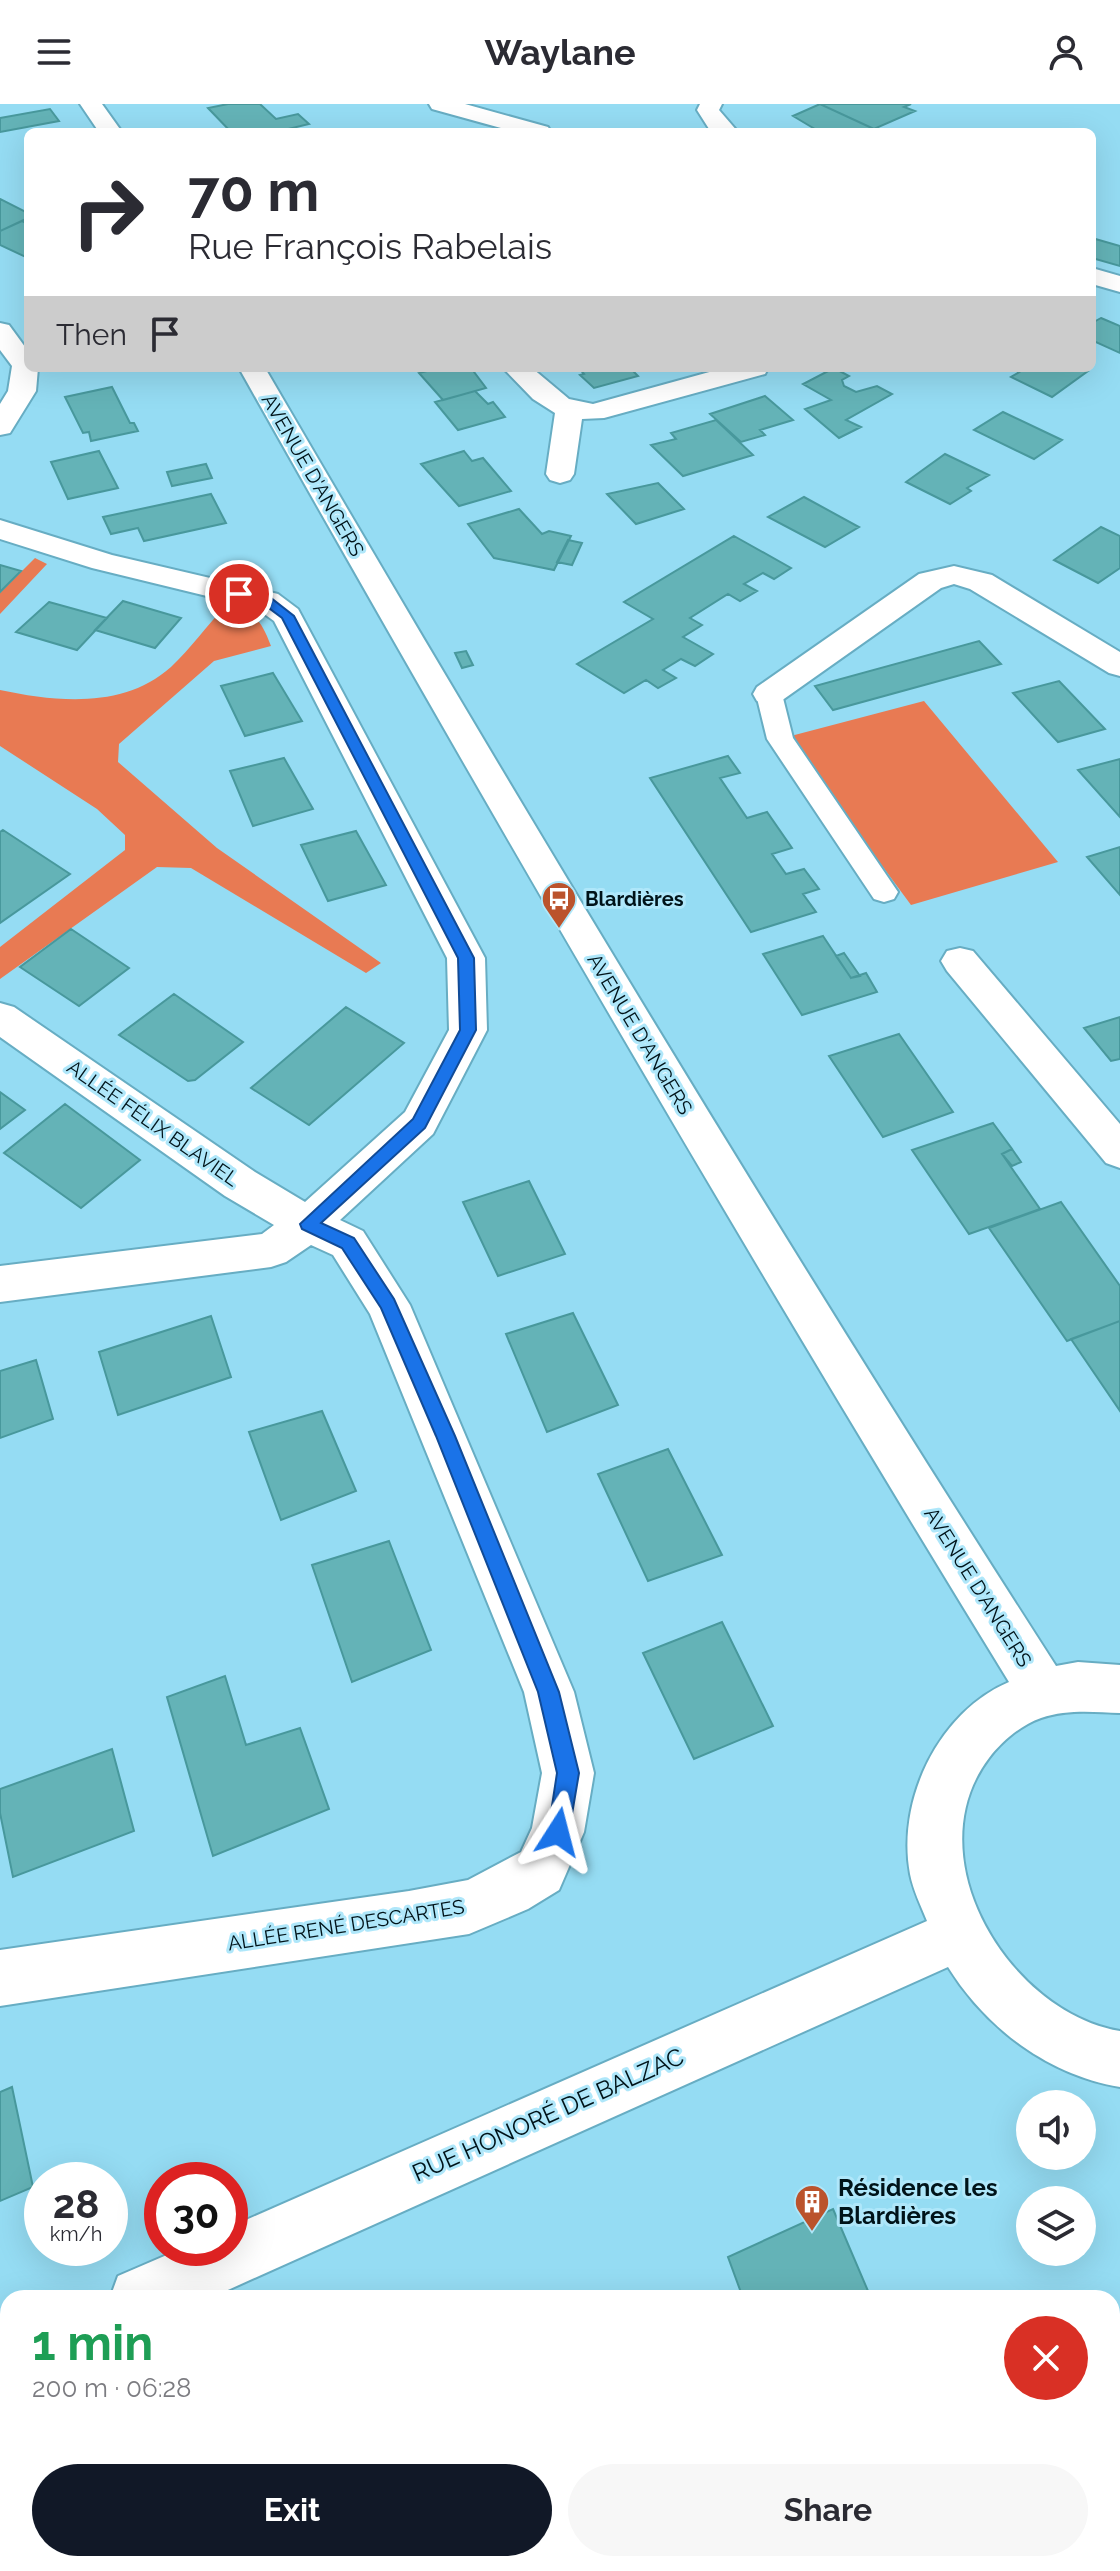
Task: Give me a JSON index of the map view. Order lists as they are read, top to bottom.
{
  "streets": {
    "street": [
      "AVENUE D'ANGERS",
      "ALLÉE FÉLIX BLAVIEL",
      "ALLÉE RENÉ DESCARTES",
      "RUE HONORÉ DE BALZAC"
    ]
  },
  "crossings": [
    ["ALLÉE FÉLIX BLAVIEL", "ALLÉE RENÉ DESCARTES"]
  ],
  "places": {
    "bus stop": ["Blardières"],
    "building": ["Résidence les Blardières"]
  },
  "page": {
    "header": "Waylane",
    "turn": ["70 m", "Rue François Rabelais"],
    "then": "Then",
    "speed": "28 km/h",
    "limit": "30",
    "heading": ["1 min", "200 m · 06:28"],
    "buttons": ["Exit", "Share"]
  }
}
